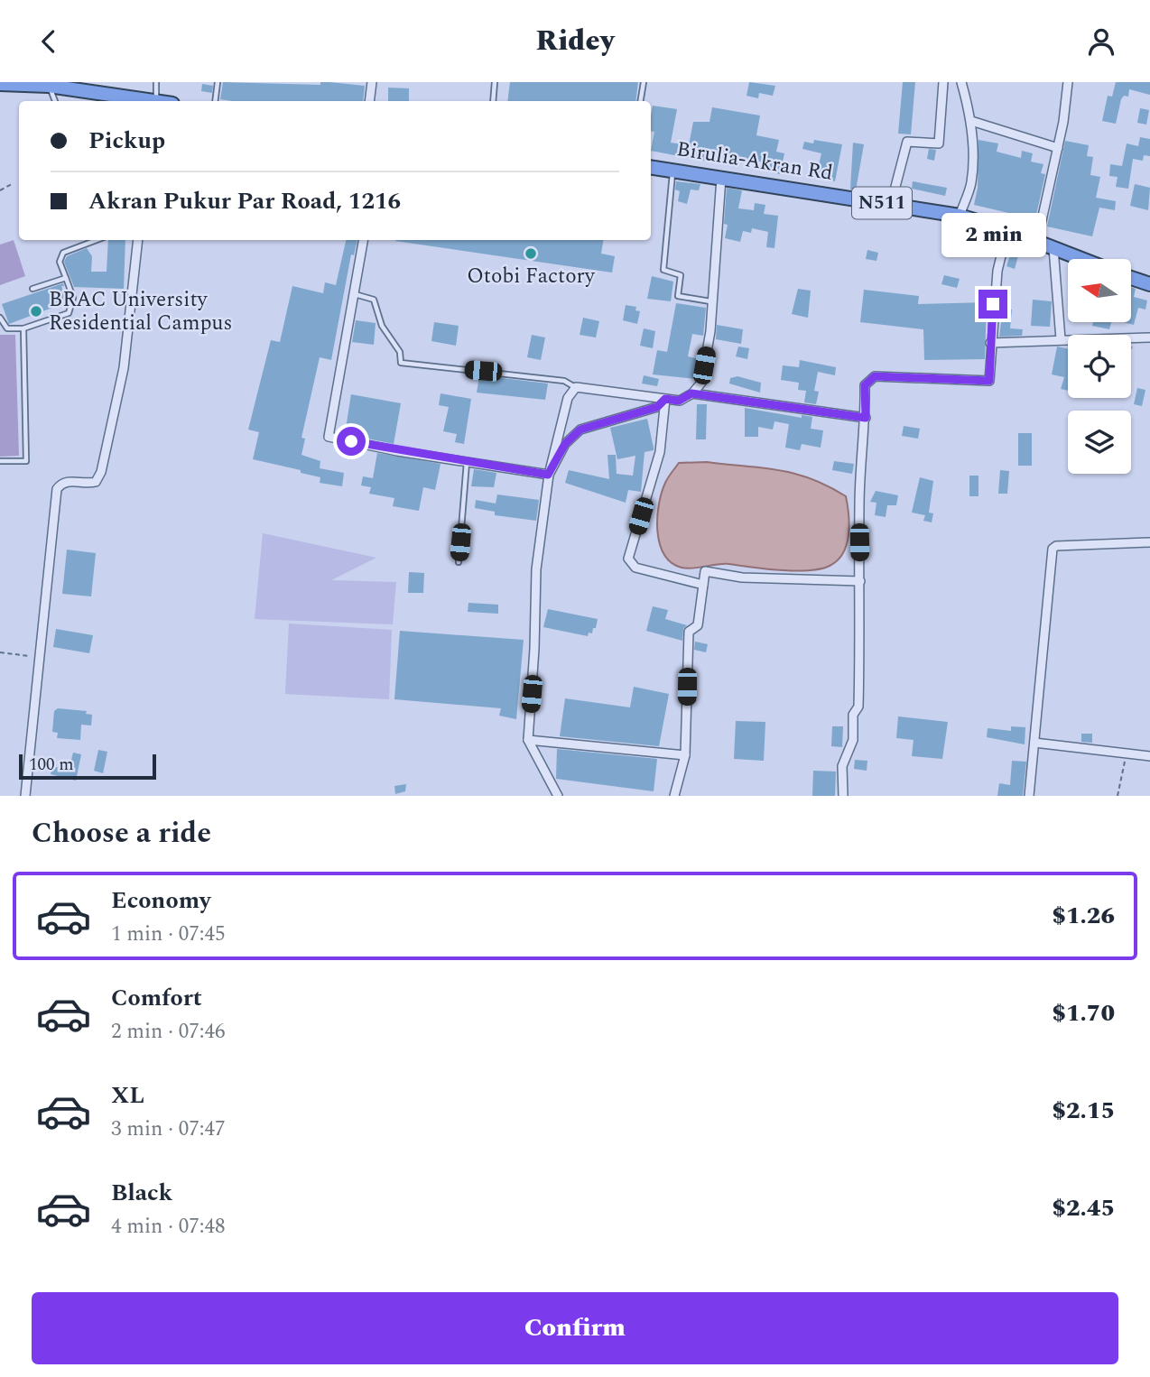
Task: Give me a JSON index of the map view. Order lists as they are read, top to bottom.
{
  "streets": {
    "highway": ["Birulia-Akran Rd", "N511"]
  },
  "places": ["Otobi Factory", "BRAC University Residential Campus"],
  "scale_bar": "100 m",
  "north": "left",
  "page": {
    "header": "Ridey",
    "banner": ["Pickup", "Akran Pukur Par Road, 1216"],
    "bubble": "2 min",
    "scale": "100 m",
    "heading": "Choose a ride",
    "list": [
      {
        "name": "Economy",
        "note": "1 min · 07:45",
        "value": "$1.26"
      },
      {
        "name": "Comfort",
        "note": "2 min · 07:46",
        "value": "$1.70"
      },
      {
        "name": "XL",
        "note": "3 min · 07:47",
        "value": "$2.15"
      },
      {
        "name": "Black",
        "note": "4 min · 07:48",
        "value": "$2.45"
      }
    ],
    "buttons": "Confirm"
  }
}
